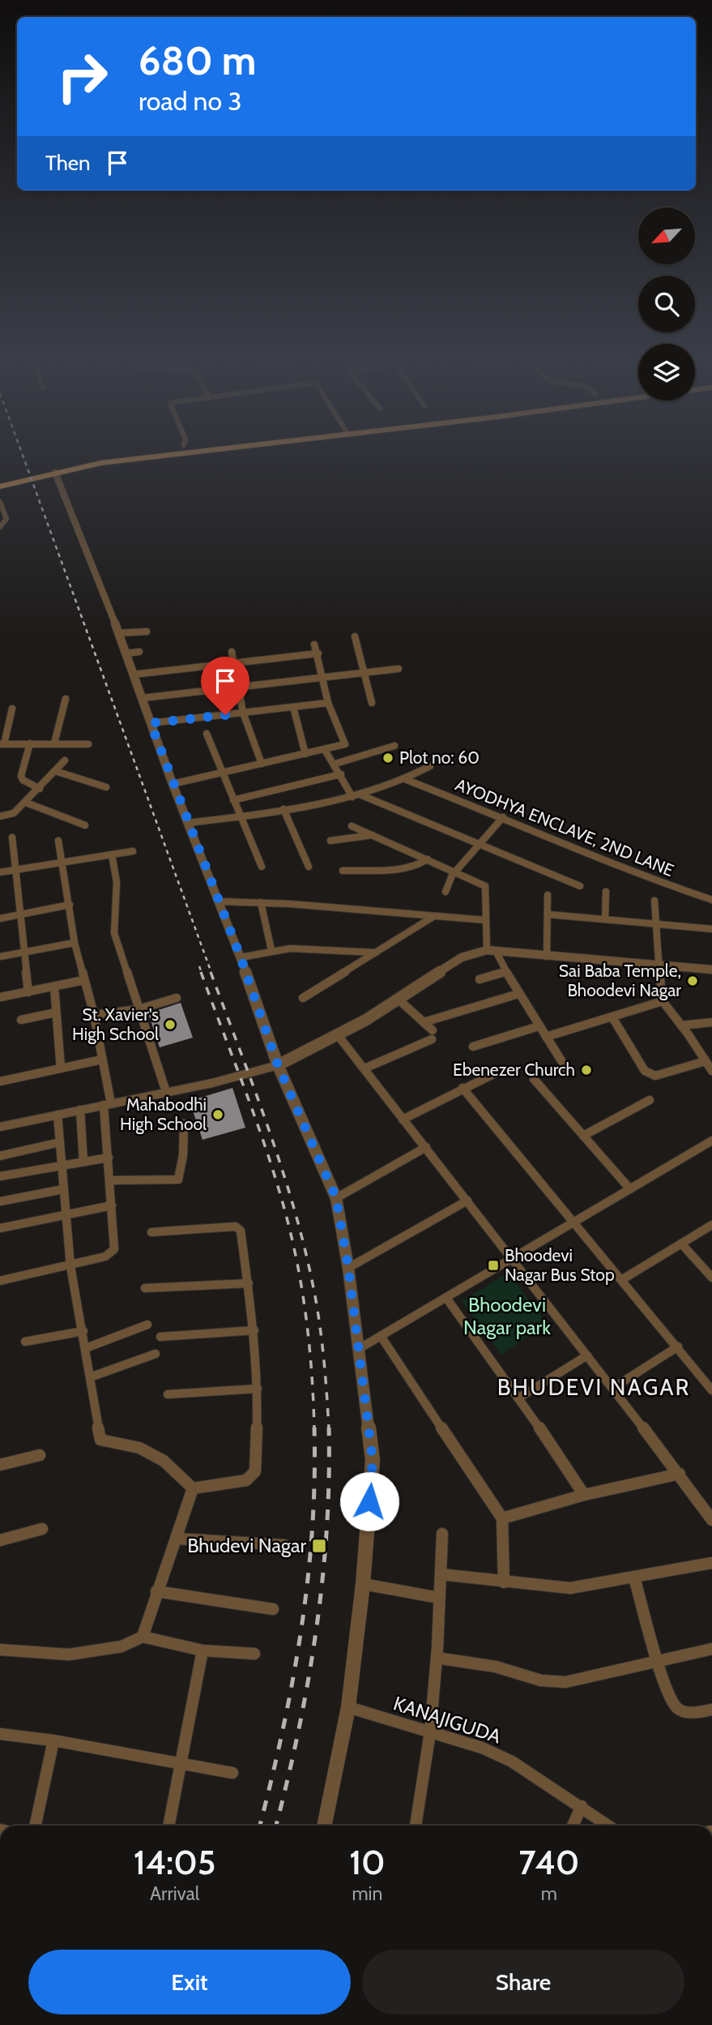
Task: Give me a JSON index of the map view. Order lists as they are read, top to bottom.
{
  "streets": {
    "street": ["AYODHYA ENCLAVE, 2ND LANE", "KANAJIGUDA"]
  },
  "districts": ["BHUDEVI NAGAR"],
  "parks": ["Bhoodevi Nagar park"],
  "places": {
    "other": [
      "Plot no: 60",
      "Sai Baba Temple, Bhoodevi Nagar",
      "St. Xavier's High School",
      "Ebenezer Church",
      "Mahabodhi High School"
    ],
    "transit": ["Bhoodevi Nagar Bus Stop", "Bhudevi Nagar"]
  },
  "north": "bottom left",
  "page": {
    "turn": ["680 m", "road no 3"],
    "then": "Then",
    "eta": [
      "14:05",
      "Arrival",
      "10",
      "min",
      "740",
      "m"
    ],
    "buttons": ["Exit", "Share"]
  }
}
